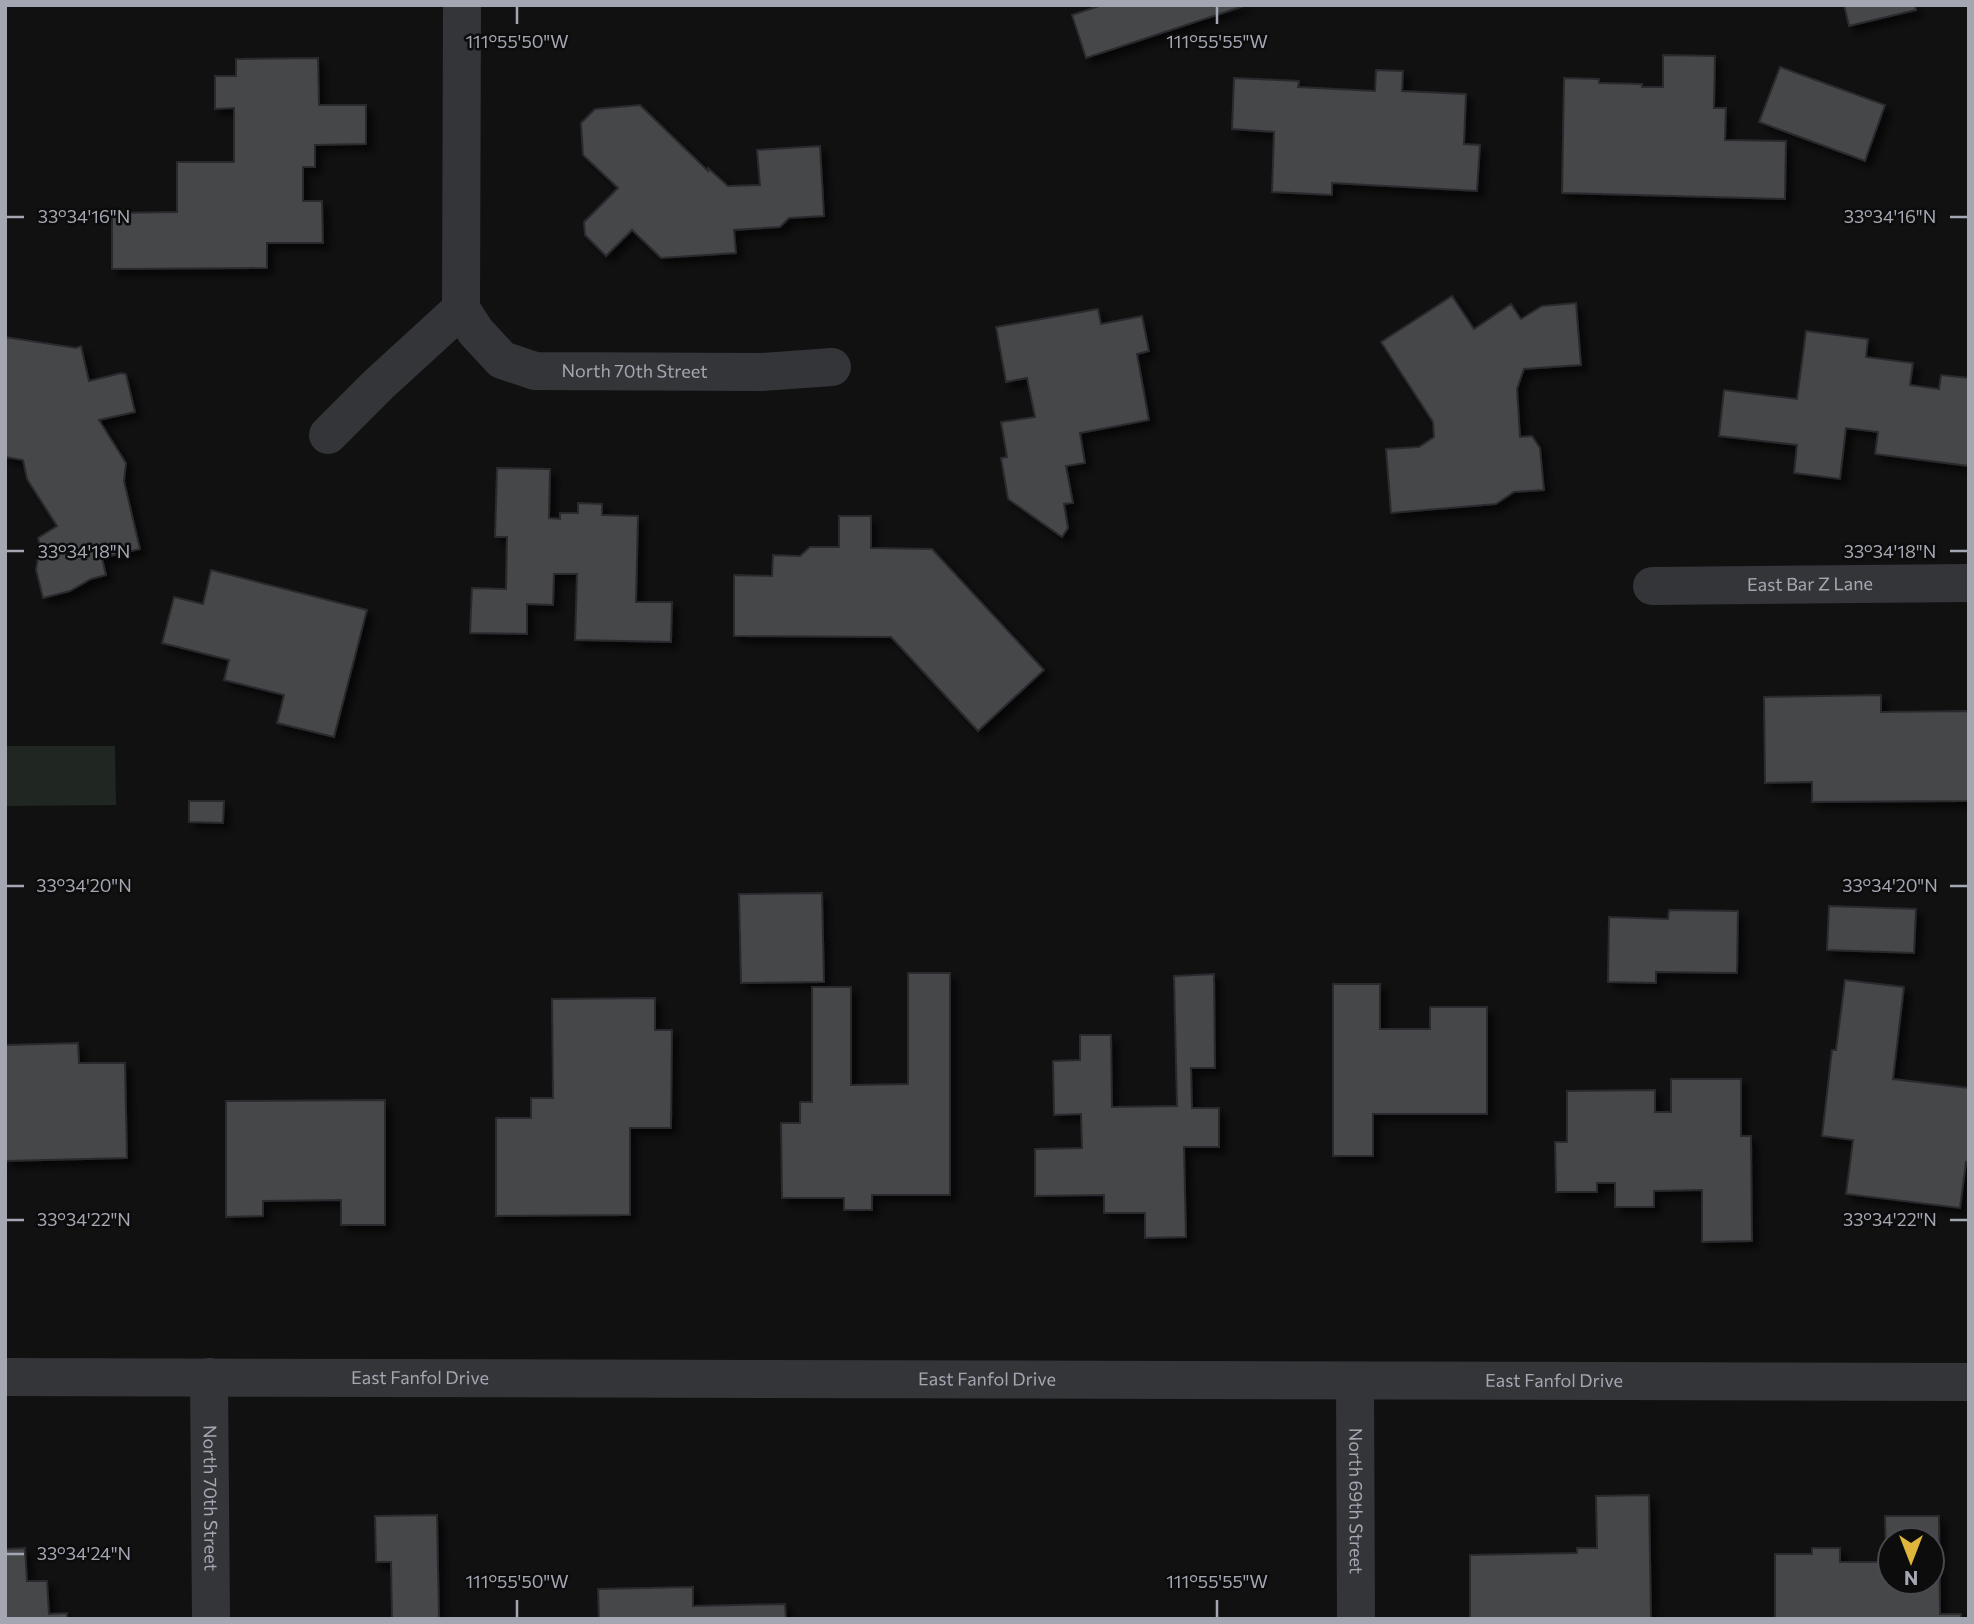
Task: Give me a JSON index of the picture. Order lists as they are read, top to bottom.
{
  "streets": {
    "street": [
      "North 70th Street",
      "East Bar Z Lane",
      "East Fanfol Drive",
      "North 69th Street"
    ]
  },
  "crossings": [
    ["North 70th Street", "East Fanfol Drive"],
    ["East Fanfol Drive", "North 69th Street"]
  ],
  "north": "bottom",
  "coordinates": [
    "111°55'50\"W",
    "111°55'55\"W",
    "33°34'16\"N",
    "33°34'18\"N",
    "33°34'20\"N",
    "33°34'22\"N",
    "33°34'24\"N"
  ]
}
